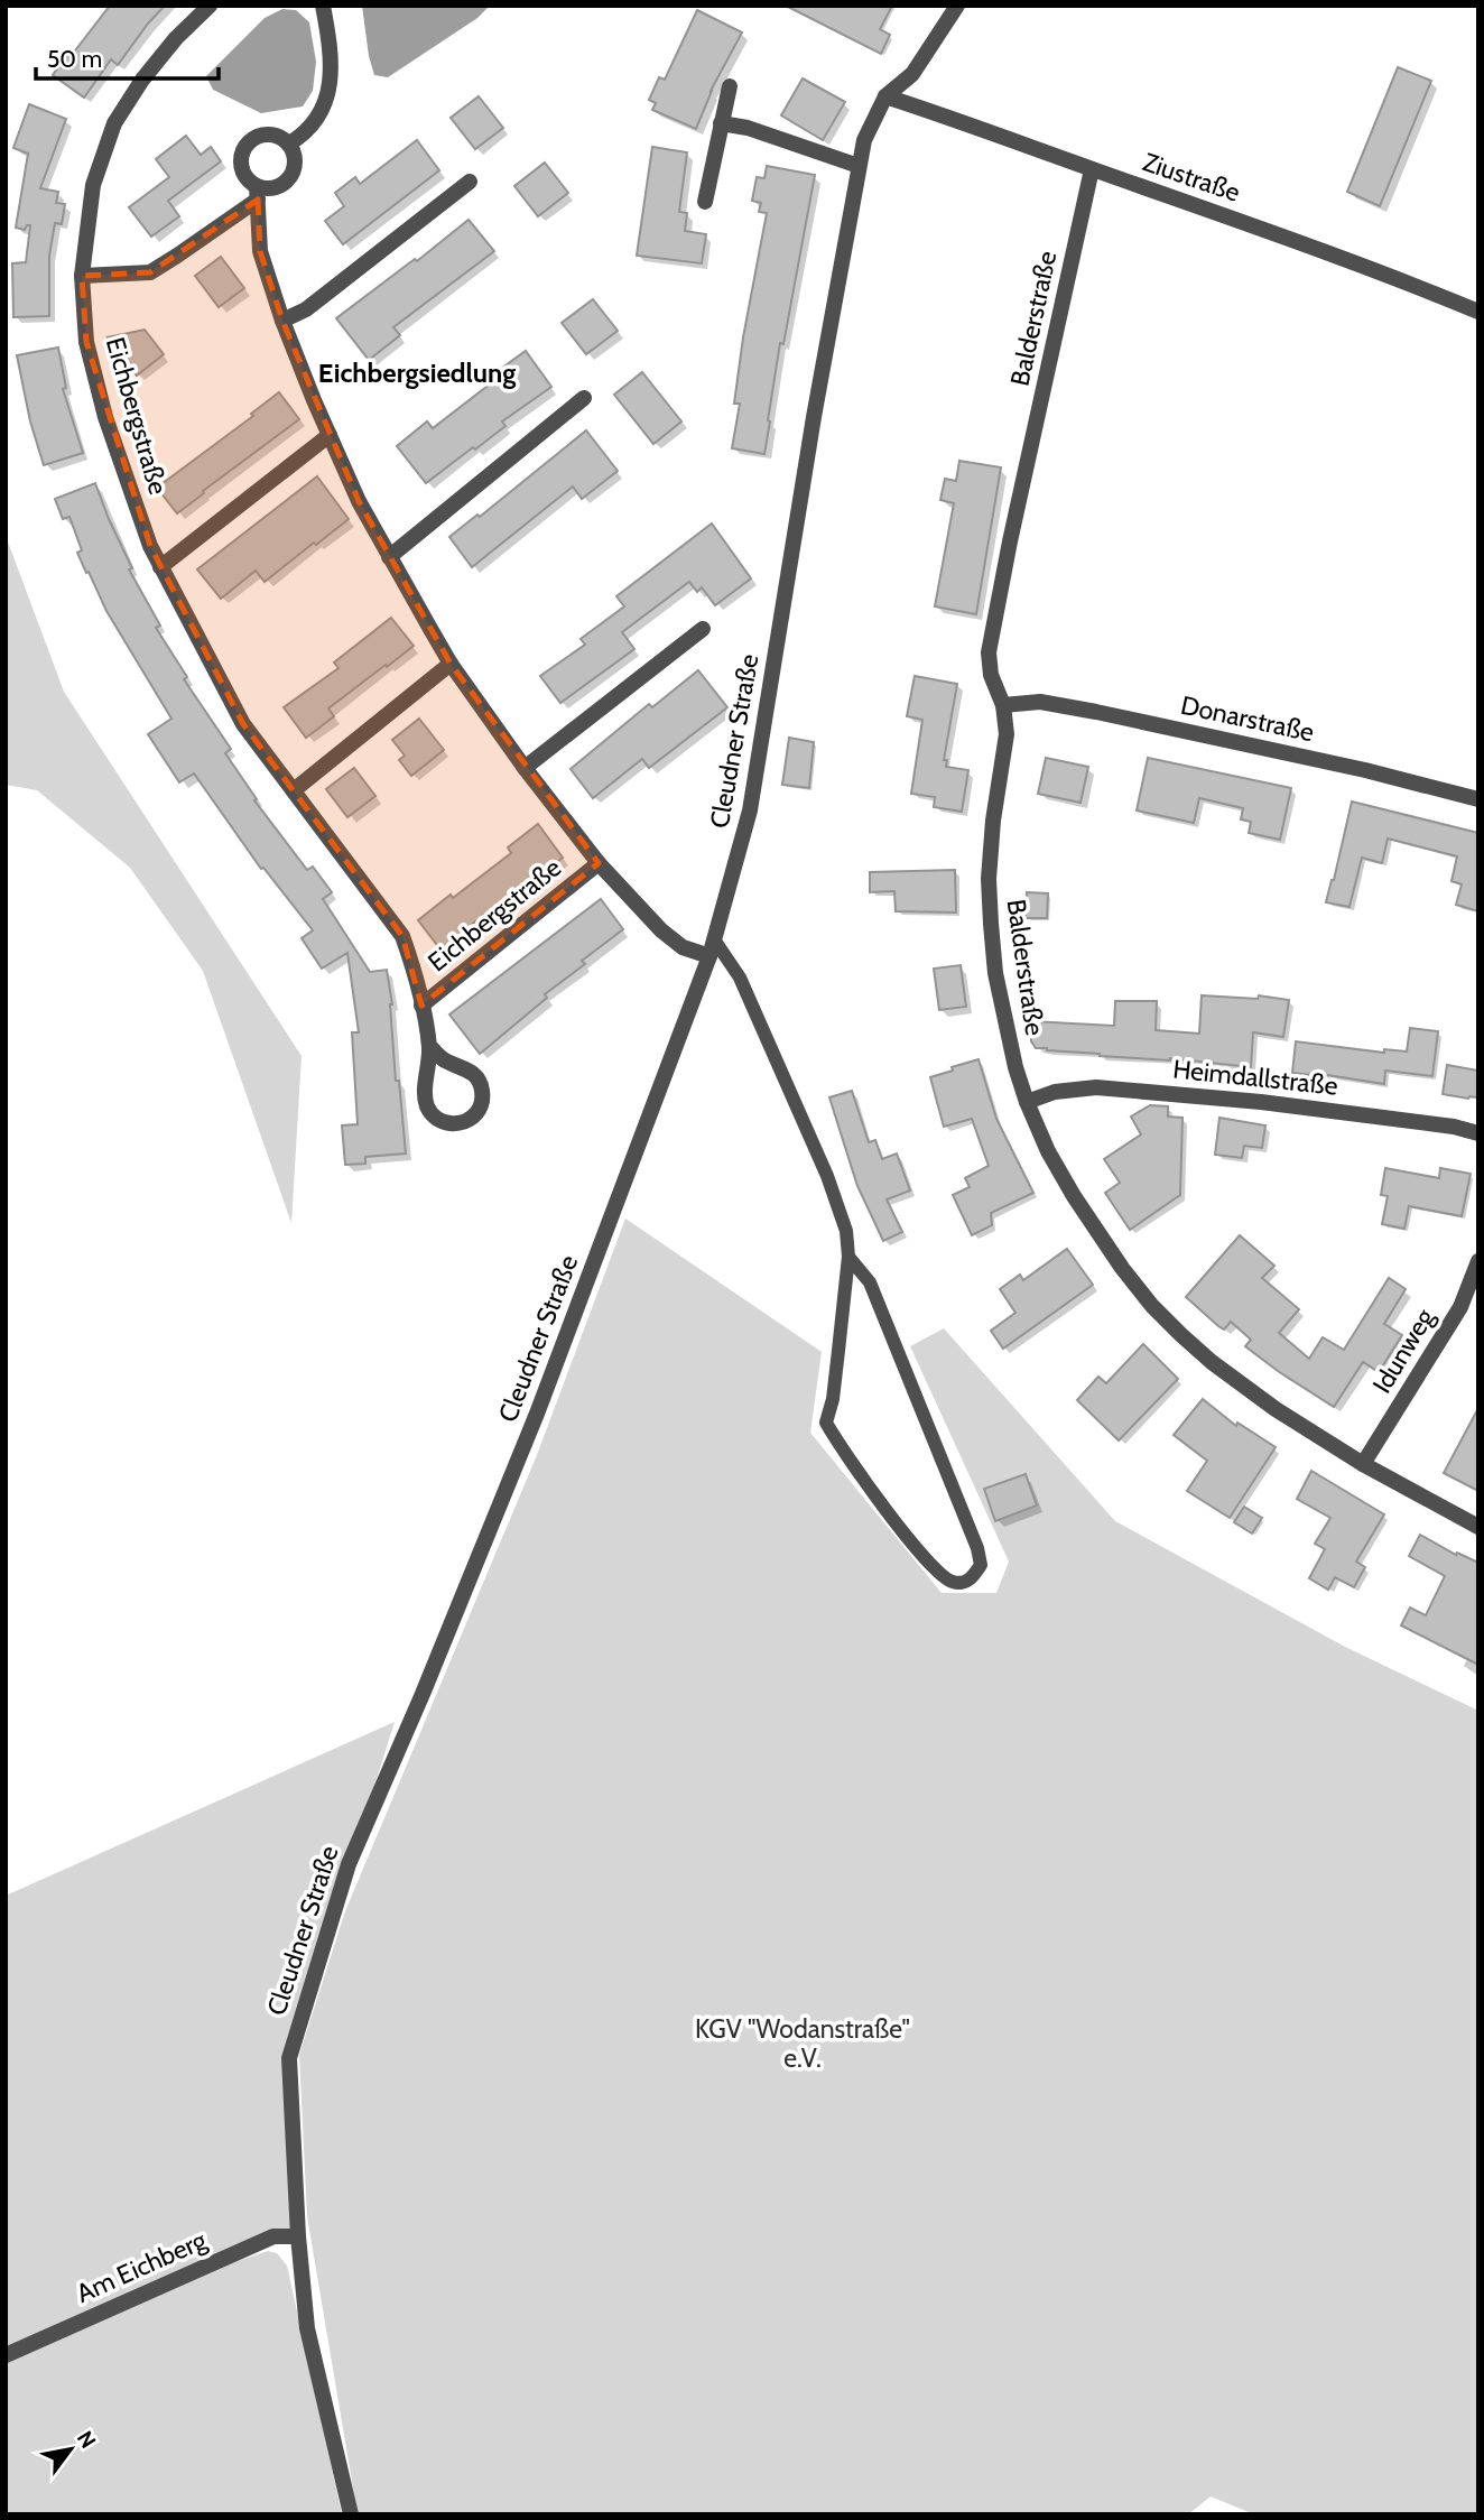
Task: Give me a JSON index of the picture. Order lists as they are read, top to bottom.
{
  "streets": {
    "street": [
      "Ziustraße",
      "Balderstraße",
      "Eichbergstraße",
      "Donarstraße",
      "Cleudner Straße",
      "Heimdallstraße",
      "Idunweg",
      "Am Eichberg"
    ]
  },
  "crossings": [
    ["Ziustraße", "Balderstraße"],
    ["Ziustraße", "Cleudner Straße"],
    ["Balderstraße", "Donarstraße"],
    ["Balderstraße", "Heimdallstraße"],
    ["Balderstraße", "Idunweg"],
    ["Eichbergstraße", "Cleudner Straße"],
    ["Cleudner Straße", "Am Eichberg"]
  ],
  "districts": ["Eichbergsiedlung"],
  "parks": ["KGV \"Wodanstraße\" e.V."],
  "scale_bar": "50 m",
  "north": "top right"
}
